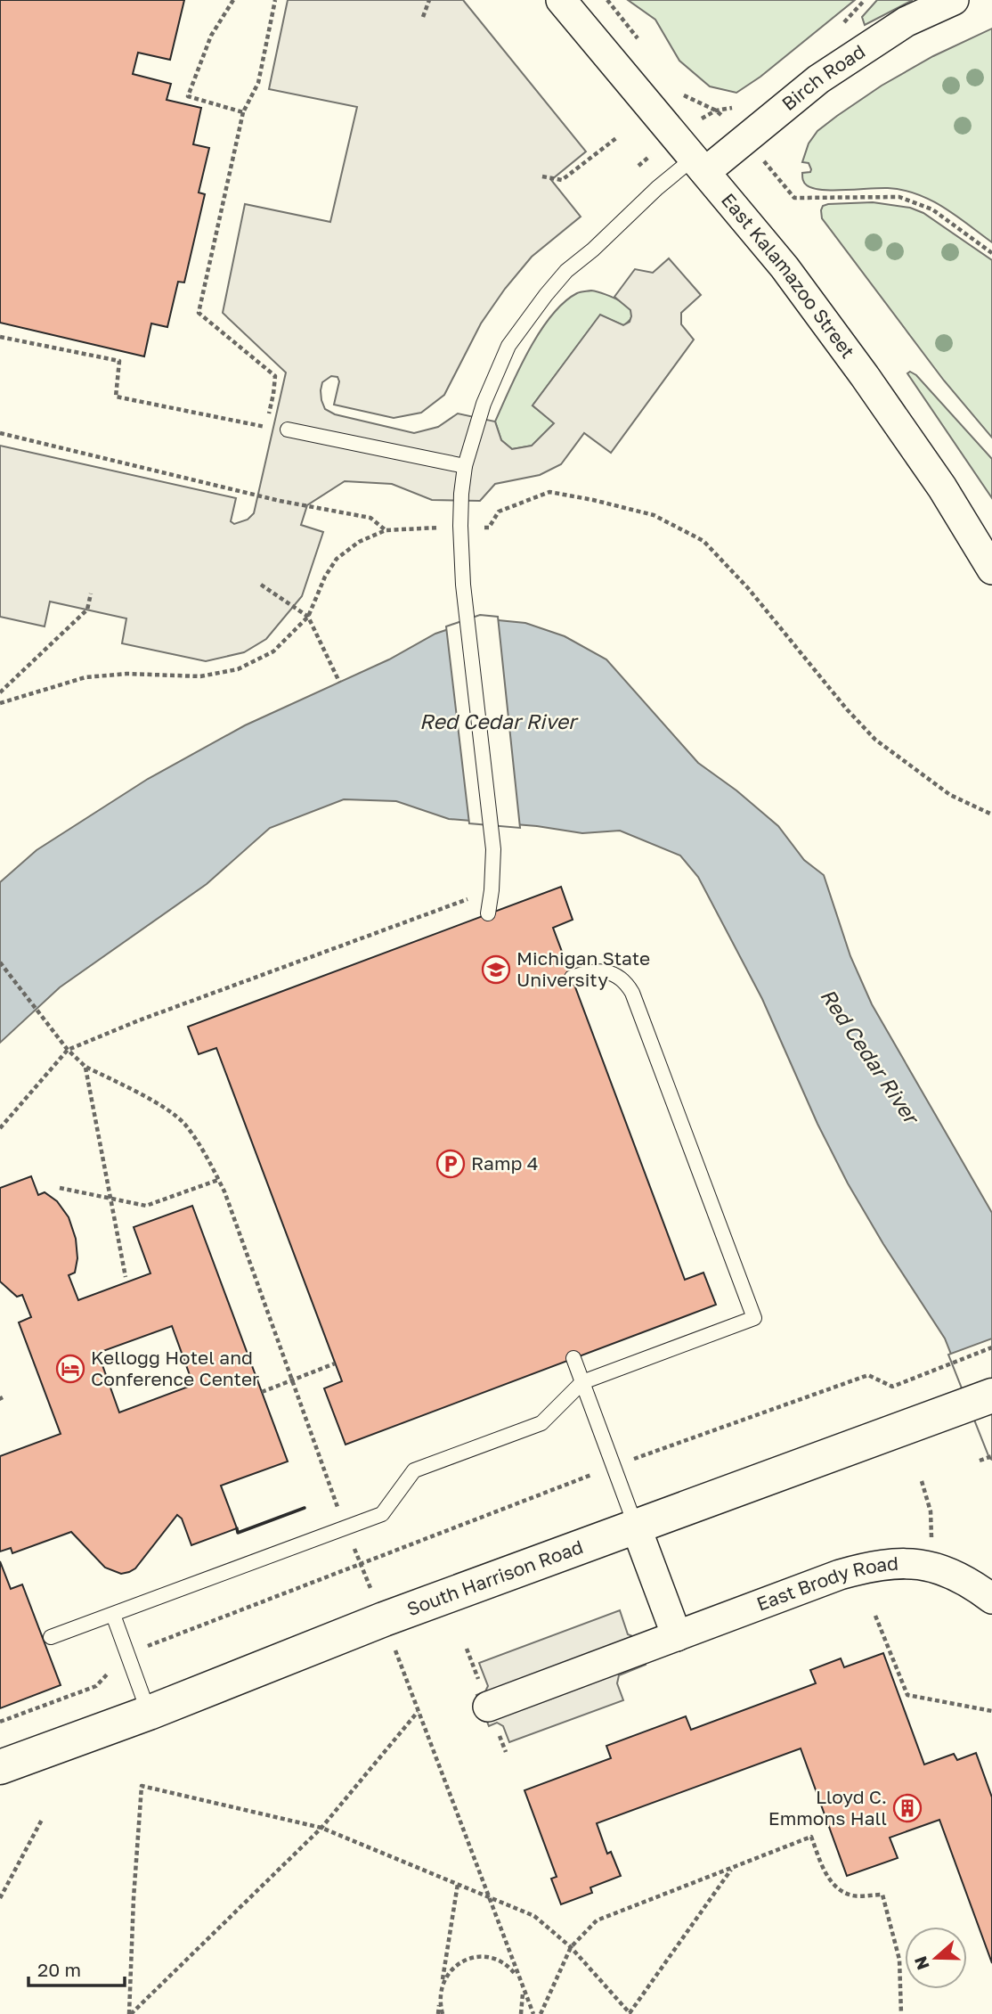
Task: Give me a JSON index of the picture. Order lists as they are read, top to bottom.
{
  "streets": {
    "street": [
      "Birch Road",
      "East Kalamazoo Street",
      "South Harrison Road",
      "East Brody Road"
    ]
  },
  "crossings": [
    ["Birch Road", "East Kalamazoo Street"]
  ],
  "water": ["Red Cedar River"],
  "places": {
    "school or university": ["Michigan State University"],
    "parking": ["Ramp 4"],
    "hotel": ["Kellogg Hotel and Conference Center"],
    "building": ["Lloyd C. Emmons Hall"]
  },
  "scale_bar": "20 m",
  "north": "left"
}
